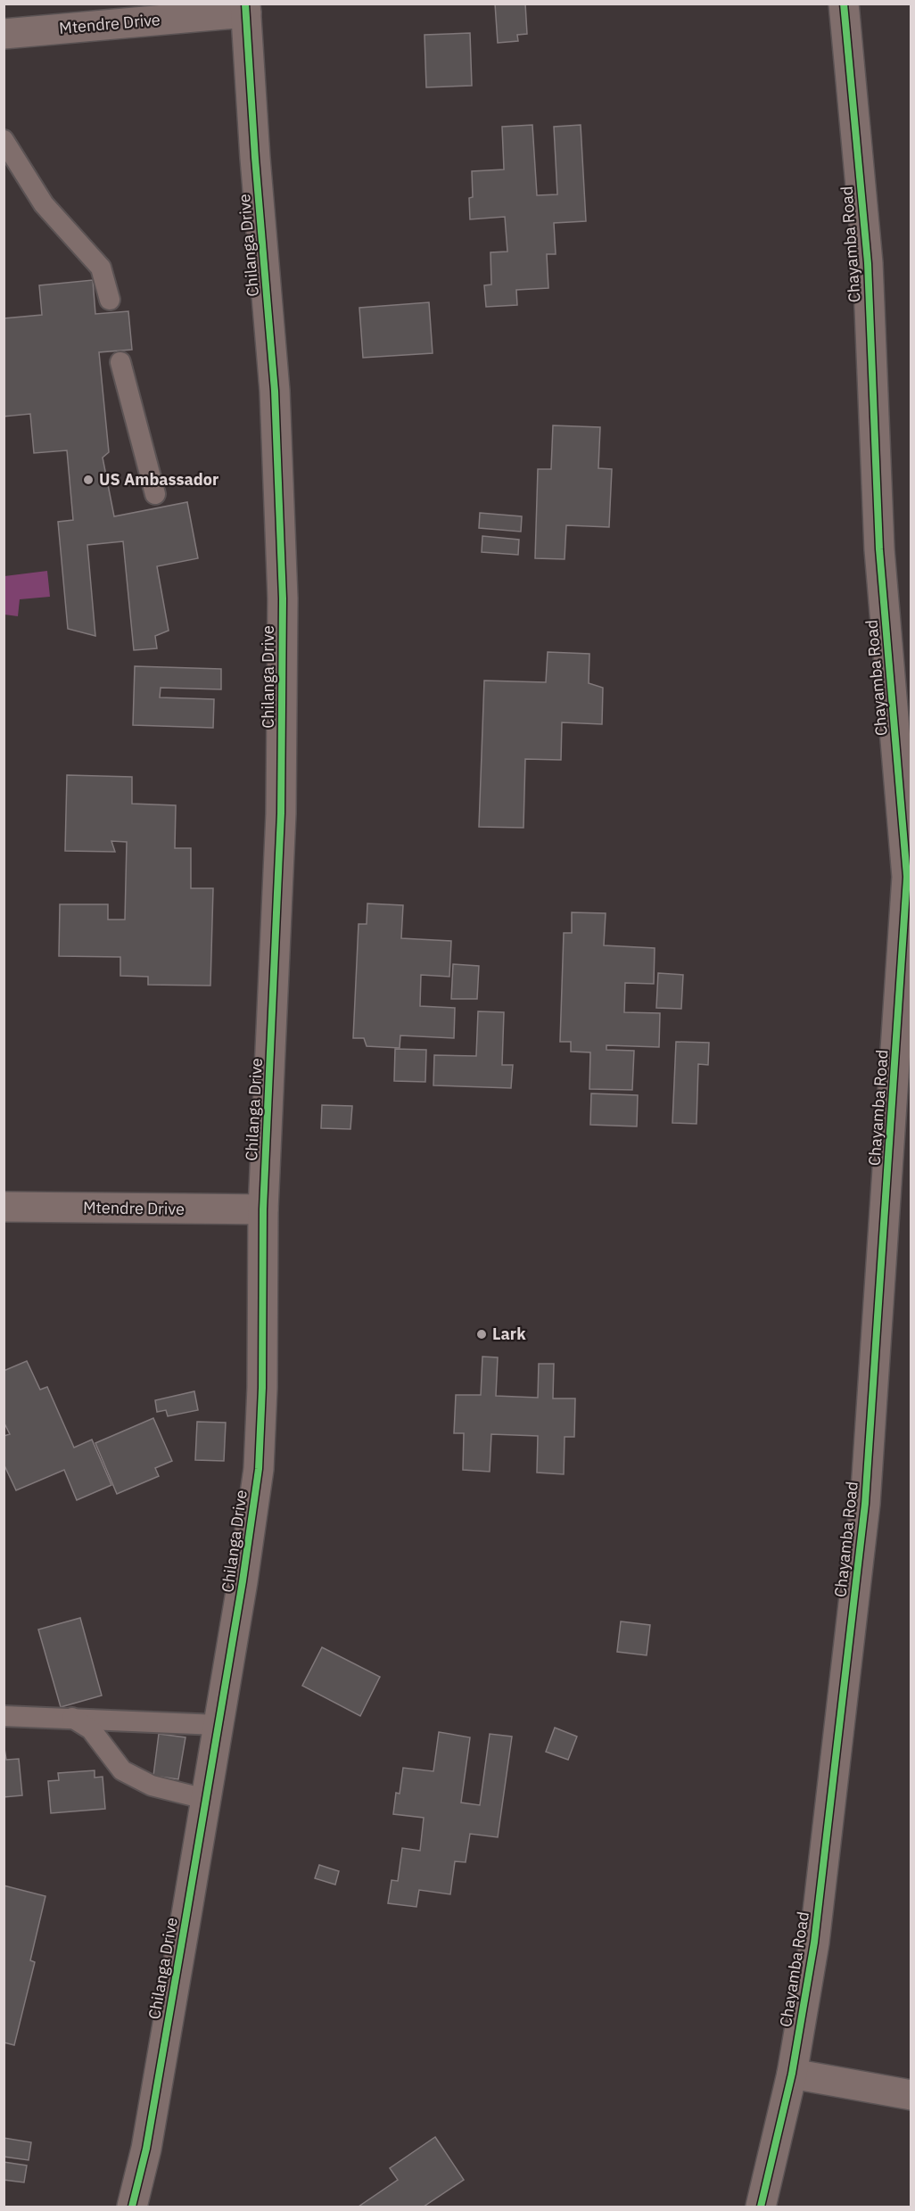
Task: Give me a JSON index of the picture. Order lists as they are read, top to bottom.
{
  "streets": {
    "street": ["Mtendre Drive", "Chayamba Road", "Chilanga Drive"]
  },
  "crossings": [
    ["Mtendre Drive", "Chilanga Drive"]
  ],
  "places": ["US Ambassador", "Lark"]
}
